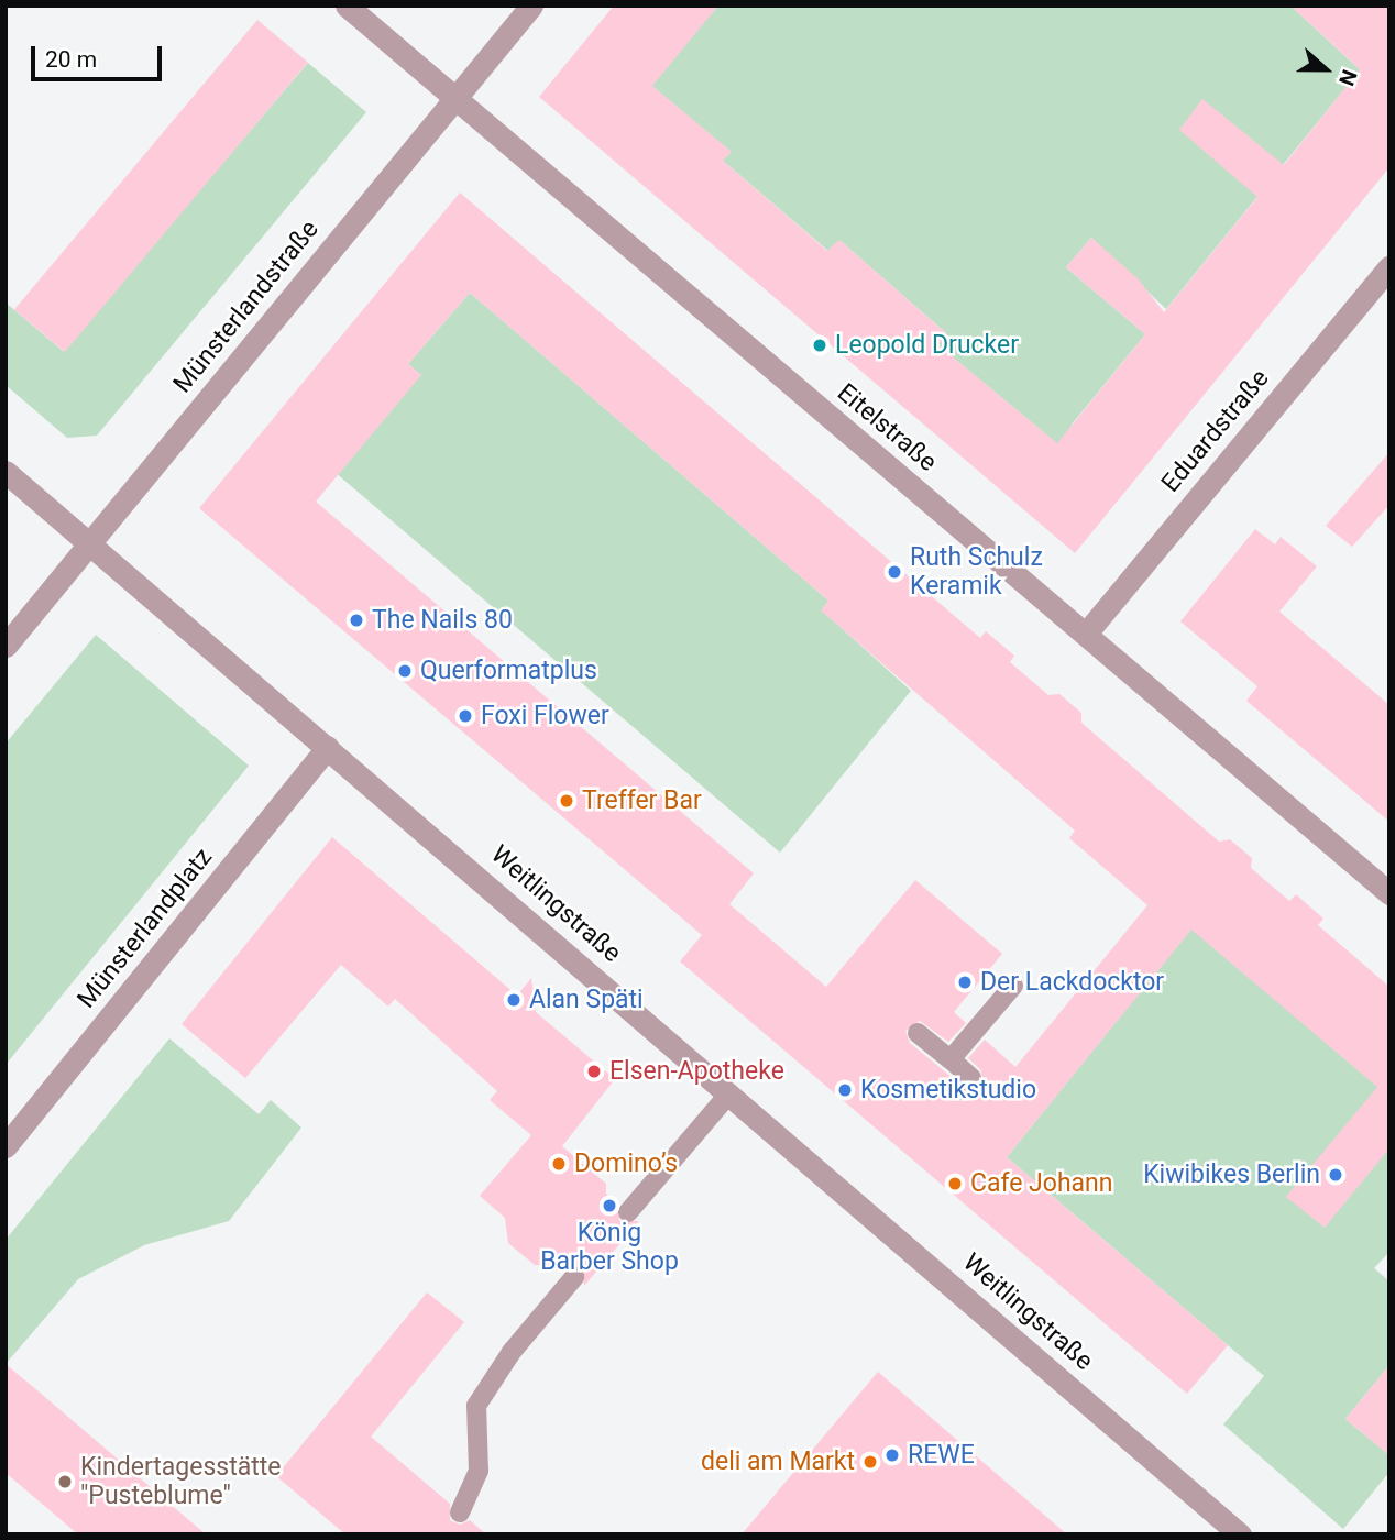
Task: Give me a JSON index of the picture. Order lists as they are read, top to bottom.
{
  "streets": {
    "street": [
      "Münsterlandstraße",
      "Eitelstraße",
      "Eduardstraße",
      "Weitlingstraße",
      "Münsterlandplatz"
    ]
  },
  "crossings": [
    ["Münsterlandstraße", "Eitelstraße"],
    ["Münsterlandstraße", "Weitlingstraße"],
    ["Eitelstraße", "Eduardstraße"],
    ["Weitlingstraße", "Münsterlandplatz"]
  ],
  "places": [
    "Leopold Drucker",
    "Ruth Schulz Keramik",
    "The Nails 80",
    "Querformatplus",
    "Foxi Flower",
    "Treffer Bar",
    "Der Lackdocktor",
    "Alan Späti",
    "Elsen-Apotheke",
    "Kosmetikstudio",
    "Domino’s",
    "Kiwibikes Berlin",
    "Cafe Johann",
    "König Barber Shop",
    "REWE",
    "deli am Markt",
    "Kindertagesstätte \"Pusteblume\""
  ],
  "scale_bar": "20 m",
  "north": "right"
}
